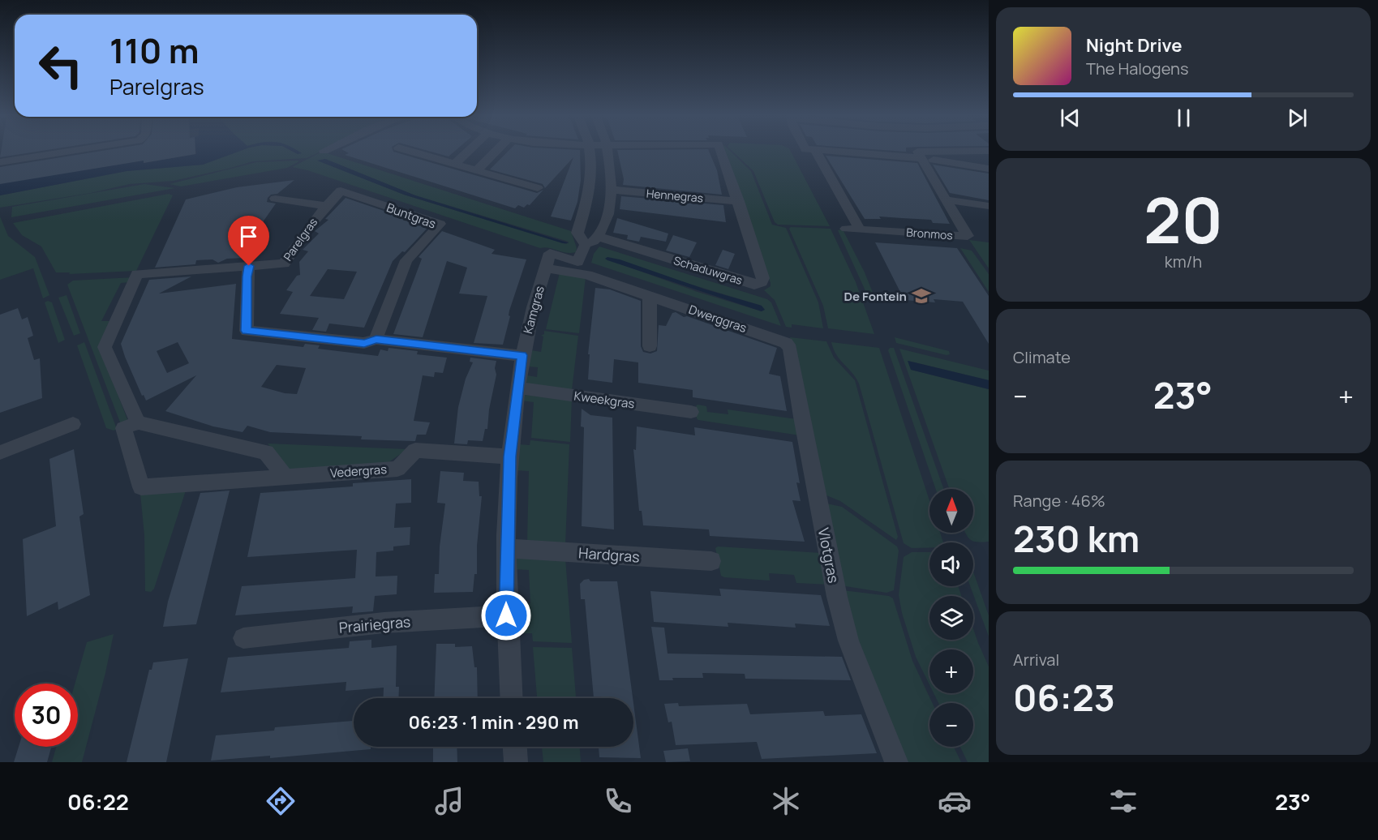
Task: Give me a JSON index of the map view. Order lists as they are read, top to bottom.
{
  "streets": {
    "street": [
      "Hennegras",
      "Buntgras",
      "Bronmos",
      "Parelgras",
      "Schaduwgras",
      "Kamgras",
      "Dwerggras",
      "Kweekgras",
      "Vedergras",
      "Hardgras",
      "Vlotgras",
      "Prairiegras"
    ]
  },
  "crossings": [
    ["Hennegras", "Schaduwgras"],
    ["Buntgras", "Parelgras"],
    ["Parelgras", "Vedergras"],
    ["Kamgras", "Dwerggras"],
    ["Kamgras", "Kweekgras"],
    ["Kamgras", "Vedergras"],
    ["Kamgras", "Hardgras"],
    ["Kamgras", "Prairiegras"],
    ["Dwerggras", "Vlotgras"]
  ],
  "places": {
    "school or university": ["De Fontein"]
  },
  "north": "top",
  "page": {
    "turn": ["110 m", "Parelgras"],
    "song": ["Night Drive", "The Halogens"],
    "tile": [
      ["20", "km/h"],
      "Climate",
      ["Range · 46%", "230 km"],
      ["Arrival", "06:23"]
    ],
    "heat": ["−", "23°", "+"],
    "map_buttons": ["+", "−"],
    "limit": "30",
    "trip": "06:23 · 1 min · 290 m",
    "tabs": ["06:22", "23°"]
  }
}
